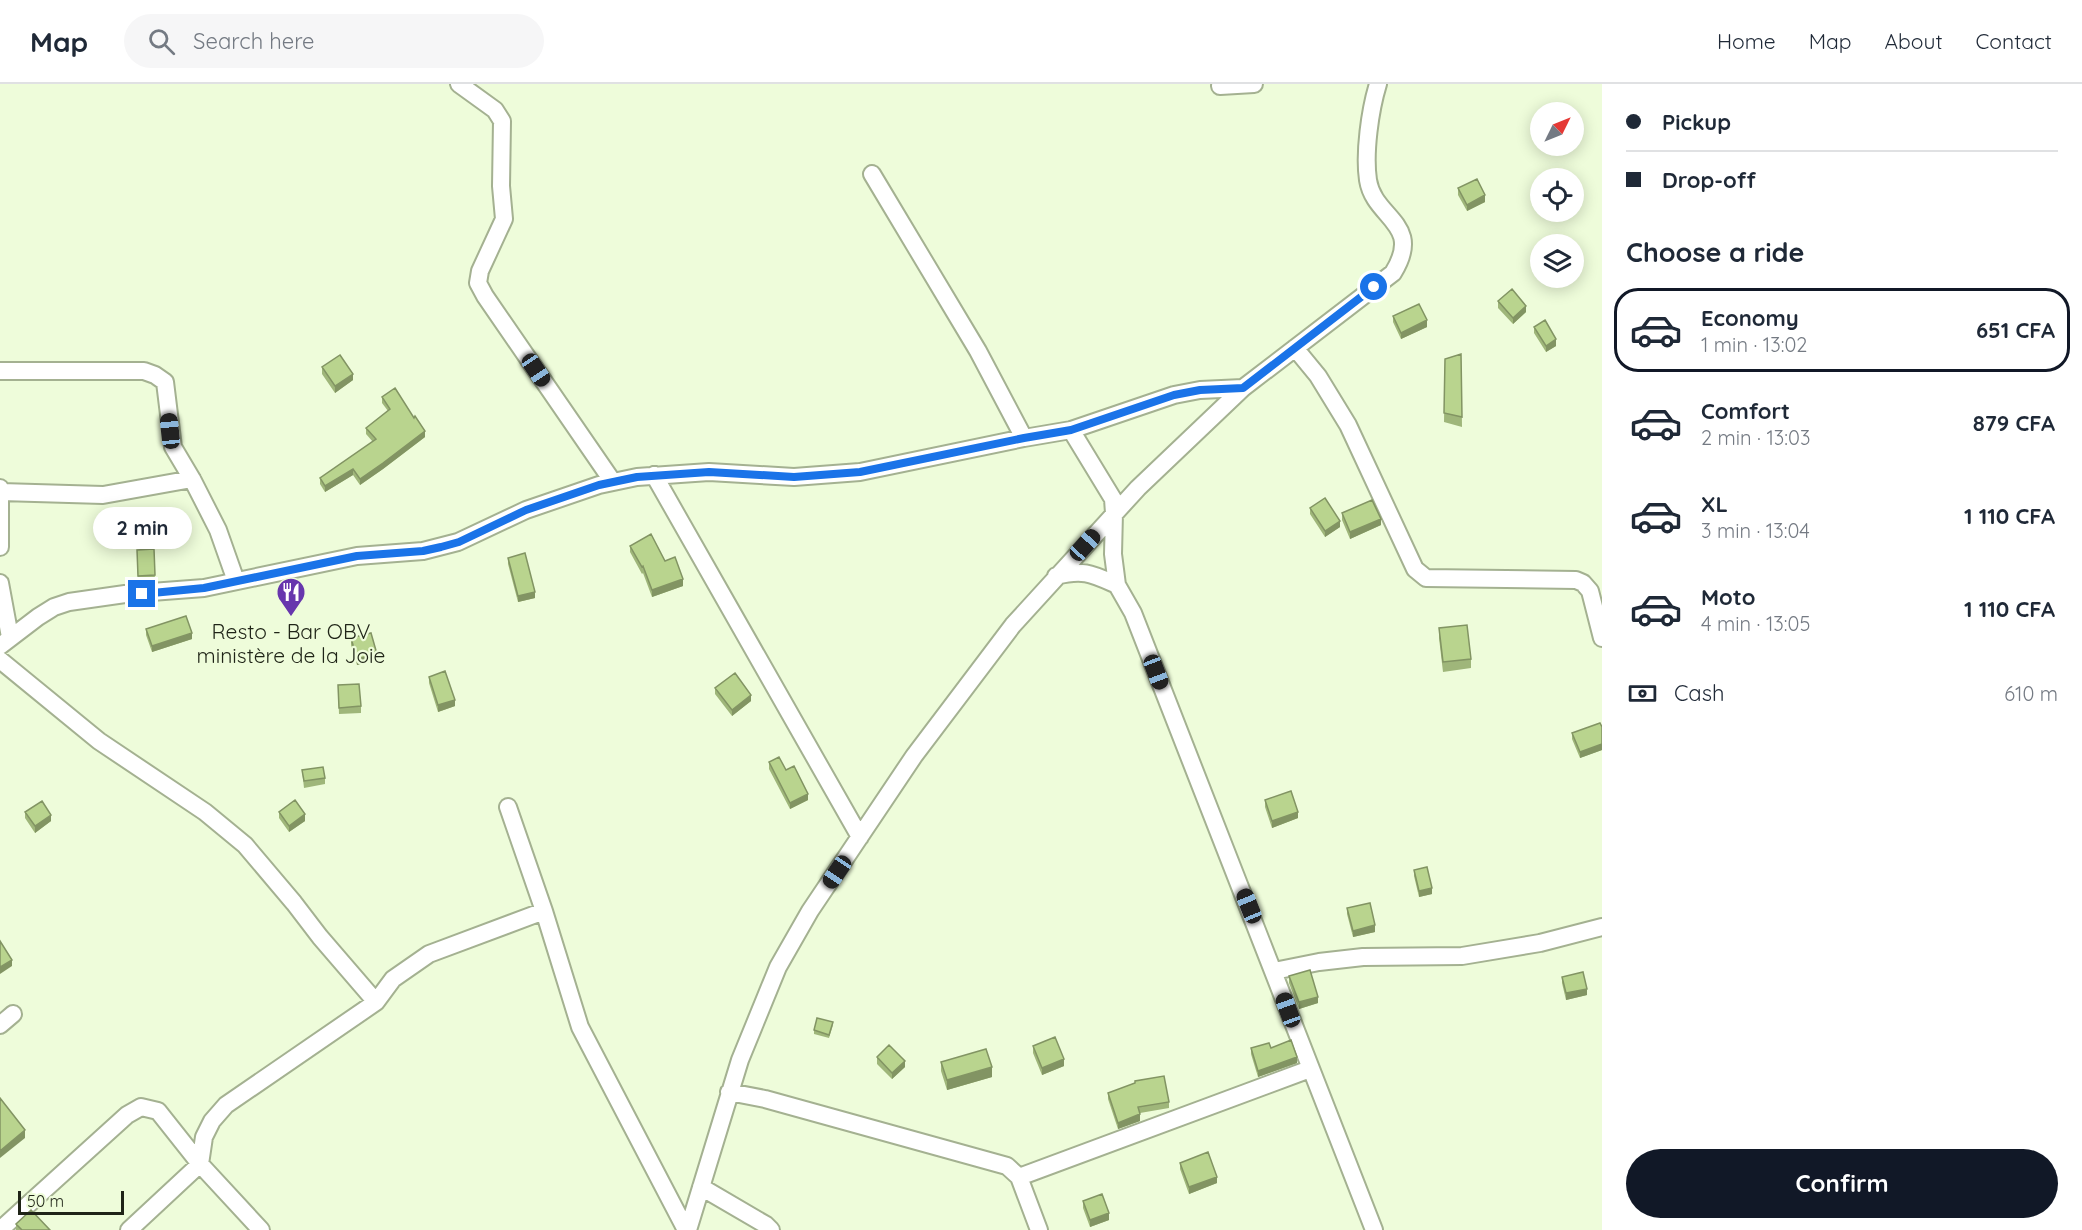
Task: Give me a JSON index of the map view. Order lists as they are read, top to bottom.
{
  "places": {
    "restaurant": ["Resto - Bar OBV ministère de la Joie"]
  },
  "scale_bar": "50 m",
  "north": "top right",
  "page": {
    "header": "Map",
    "search": "Search here",
    "nav": [
      "Home",
      "Map",
      "About",
      "Contact"
    ],
    "banner": ["Pickup", "Drop-off"],
    "heading": "Choose a ride",
    "list": [
      {
        "name": "Economy",
        "note": "1 min · 13:02",
        "value": "651 CFA"
      },
      {
        "name": "Comfort",
        "note": "2 min · 13:03",
        "value": "879 CFA"
      },
      {
        "name": "XL",
        "note": "3 min · 13:04",
        "value": "1 110 CFA"
      },
      {
        "name": "Moto",
        "note": "4 min · 13:05",
        "value": "1 110 CFA"
      }
    ],
    "bubble": "2 min",
    "pay": ["Cash", "610 m"],
    "buttons": "Confirm",
    "scale": "50 m"
  }
}
